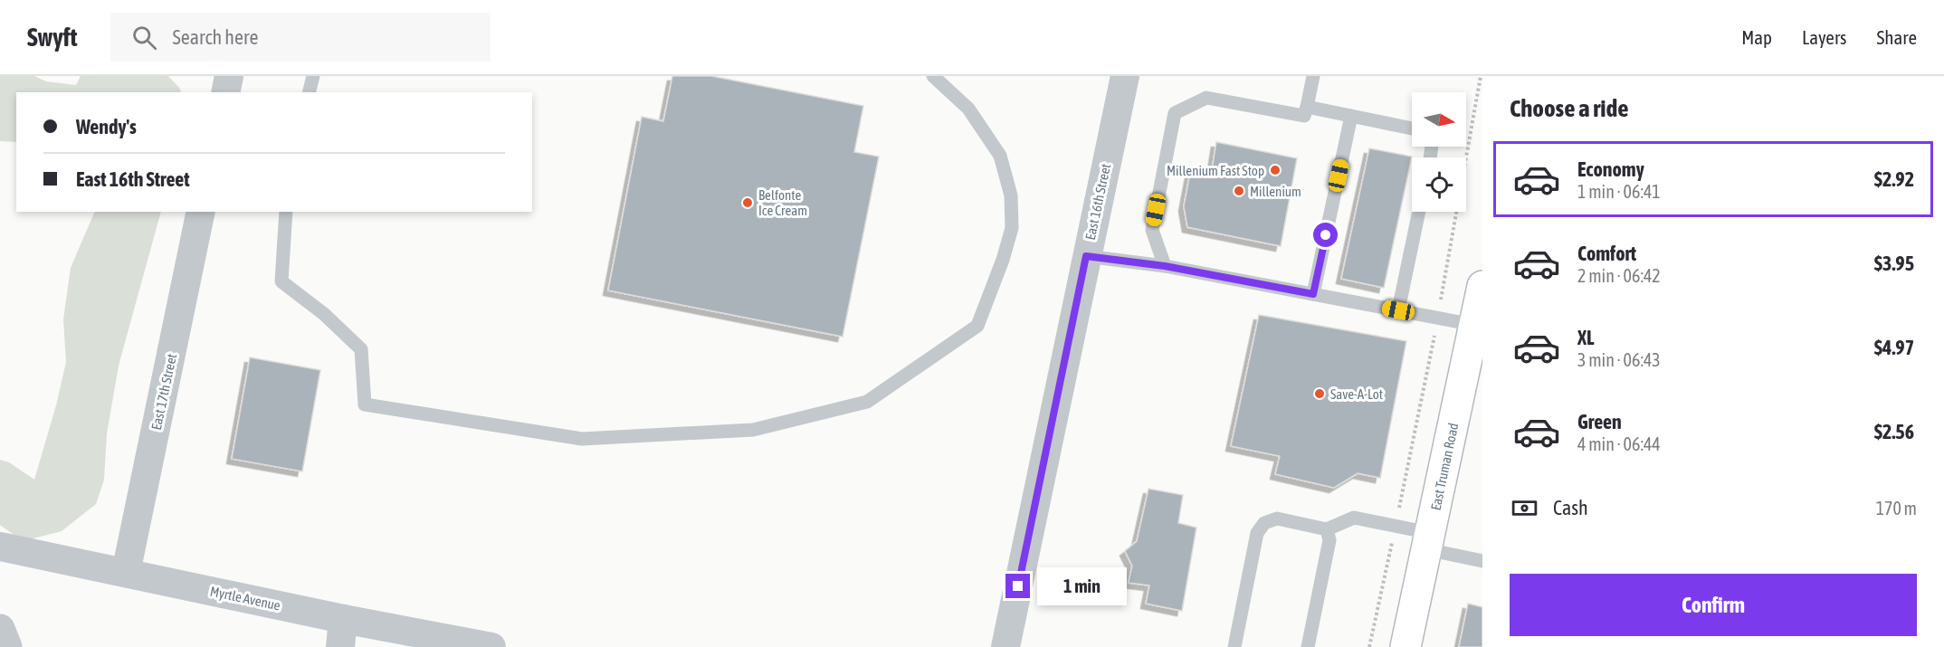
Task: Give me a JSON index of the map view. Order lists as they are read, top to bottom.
{
  "streets": {
    "main road": ["East Truman Road"],
    "street": ["East 16th Street", "East 17th Street", "Myrtle Avenue"]
  },
  "crossings": [
    ["East 17th Street", "Myrtle Avenue"]
  ],
  "places": [
    "Millenium Fast Stop",
    "Millenium",
    "Belfonte Ice Cream",
    "Save-A-Lot"
  ],
  "north": "right",
  "page": {
    "header": "Swyft",
    "search": "Search here",
    "nav": ["Map", "Layers", "Share"],
    "heading": "Choose a ride",
    "banner": ["Wendy's", "East 16th Street"],
    "list": [
      {
        "name": "Economy",
        "note": "1 min · 06:41",
        "value": "$2.92"
      },
      {
        "name": "Comfort",
        "note": "2 min · 06:42",
        "value": "$3.95"
      },
      {
        "name": "XL",
        "note": "3 min · 06:43",
        "value": "$4.97"
      },
      {
        "name": "Green",
        "note": "4 min · 06:44",
        "value": "$2.56"
      }
    ],
    "pay": ["Cash", "170 m"],
    "buttons": "Confirm",
    "bubble": "1 min"
  }
}
